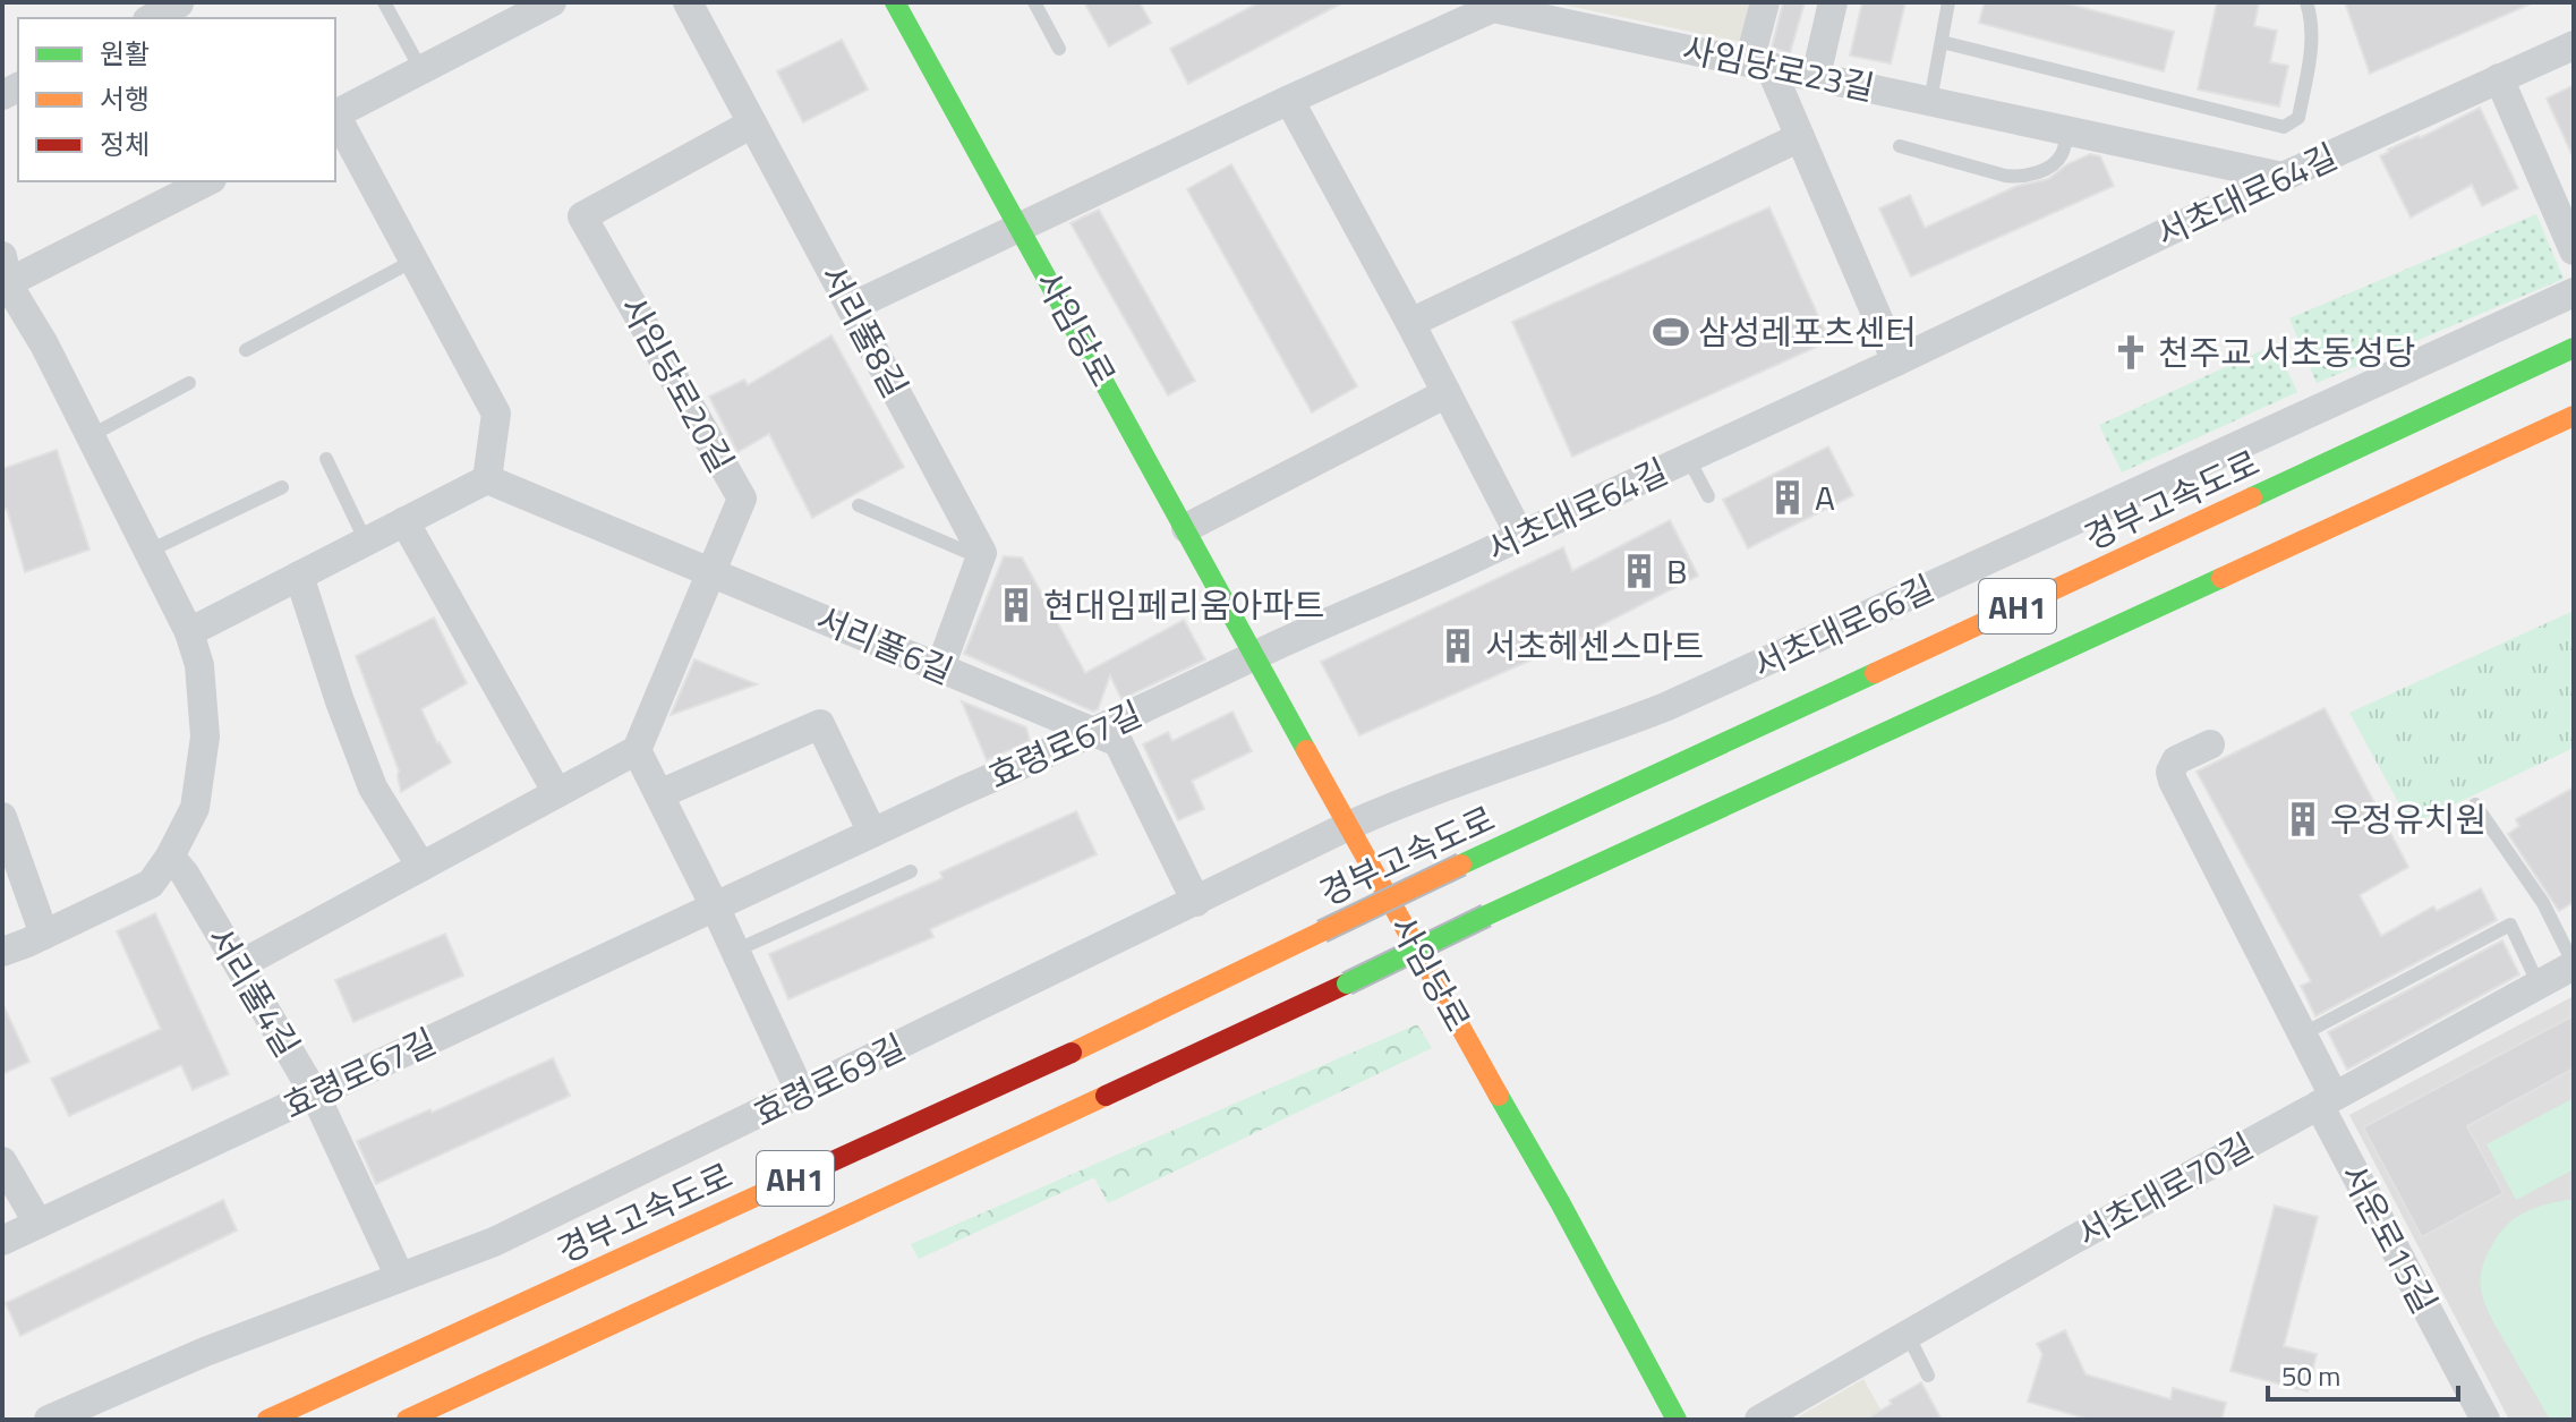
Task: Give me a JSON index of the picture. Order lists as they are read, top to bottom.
{
  "streets": {
    "main road": ["사임당로", "경부고속도로", "AH1"],
    "street": [
      "사임당로23길",
      "서초대로64길",
      "서리풀8길",
      "사임당로20길",
      "서초대로66길",
      "서리풀6길",
      "효령로67길",
      "서리풀4길",
      "효령로69길",
      "서초대로70길",
      "서운로15길"
    ]
  },
  "crossings": [
    ["사임당로23길", "서초대로64길"],
    ["사임당로23길", "사임당로"],
    ["서초대로64길", "사임당로"],
    ["서초대로64길", "효령로67길"],
    ["사임당로", "서초대로66길"],
    ["사임당로", "효령로67길"],
    ["사임당로", "효령로69길"],
    ["서리풀8길", "사임당로20길"],
    ["사임당로20길", "서리풀6길"],
    ["서초대로66길", "효령로69길"],
    ["서리풀6길", "효령로67길"],
    ["서리풀6길", "효령로69길"],
    ["효령로67길", "서리풀4길"],
    ["서리풀4길", "효령로69길"],
    ["서초대로70길", "서운로15길"]
  ],
  "places": {
    "sports": ["삼성레포츠센터"],
    "church": ["천주교 서초동성당"],
    "building": [
      "A",
      "B",
      "현대임페리움아파트",
      "서초헤센스마트",
      "우정유치원"
    ]
  },
  "legend": ["원활", "서행", "정체"],
  "scale_bar": "50 m"
}
